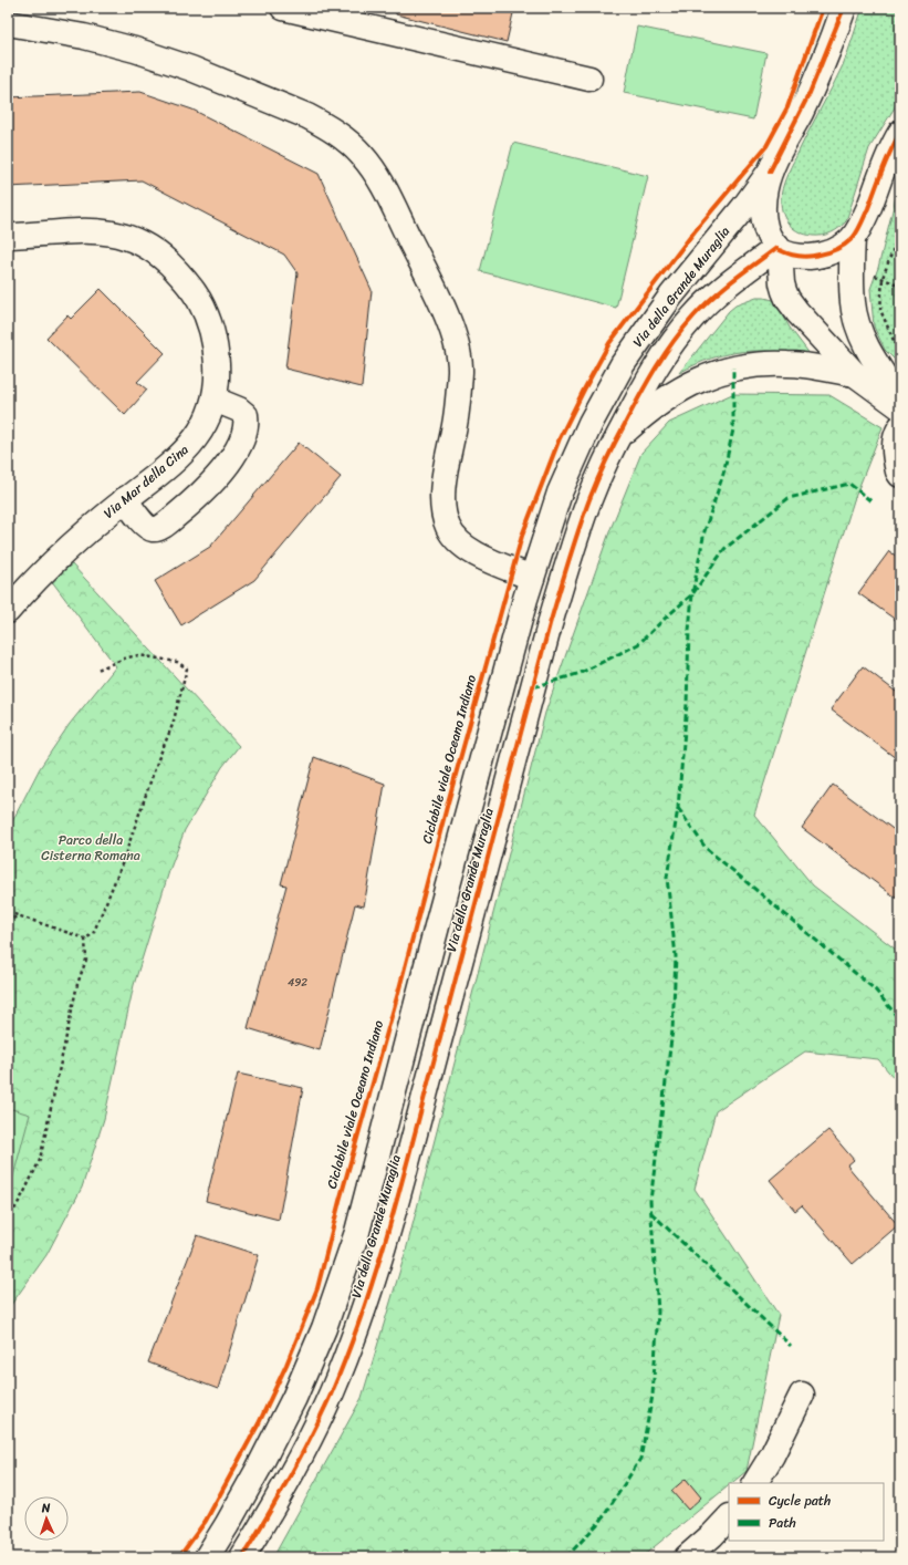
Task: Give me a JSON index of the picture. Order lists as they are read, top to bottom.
{
  "streets": {
    "street": ["Via della Grande Muraglia", "Via Mar della Cina"],
    "cycle path": ["Ciclabile viale Oceano Indiano"]
  },
  "parks": ["Parco della Cisterna Romana"],
  "house_numbers": ["492"],
  "legend": ["Cycle path", "Path"],
  "north": "top"
}
